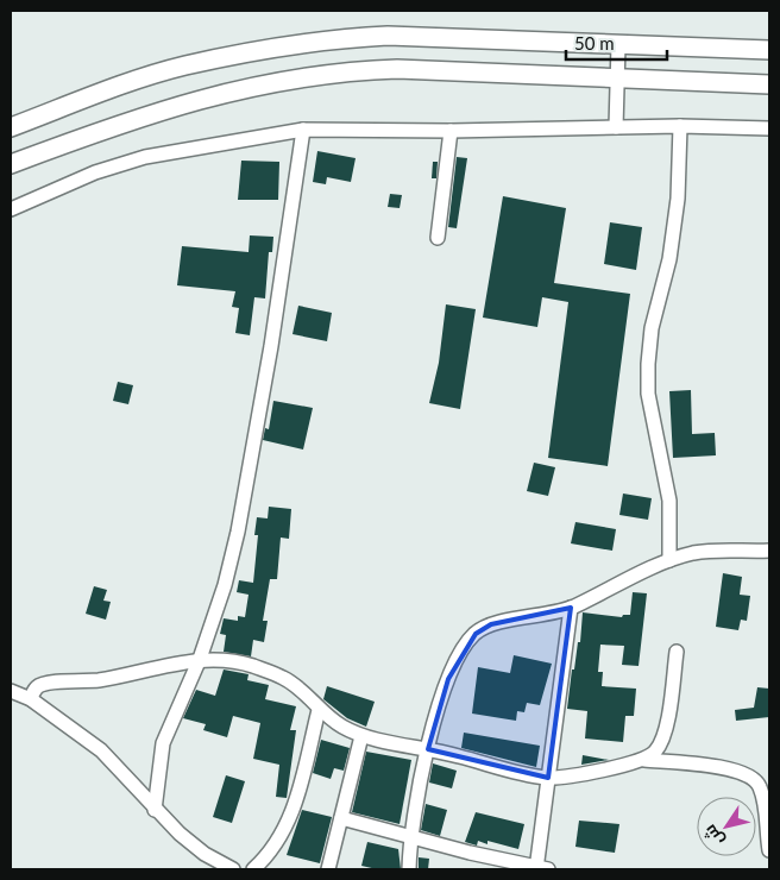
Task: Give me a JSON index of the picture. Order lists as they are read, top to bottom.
{
  "scale_bar": "50 m",
  "north": "bottom left"
}
